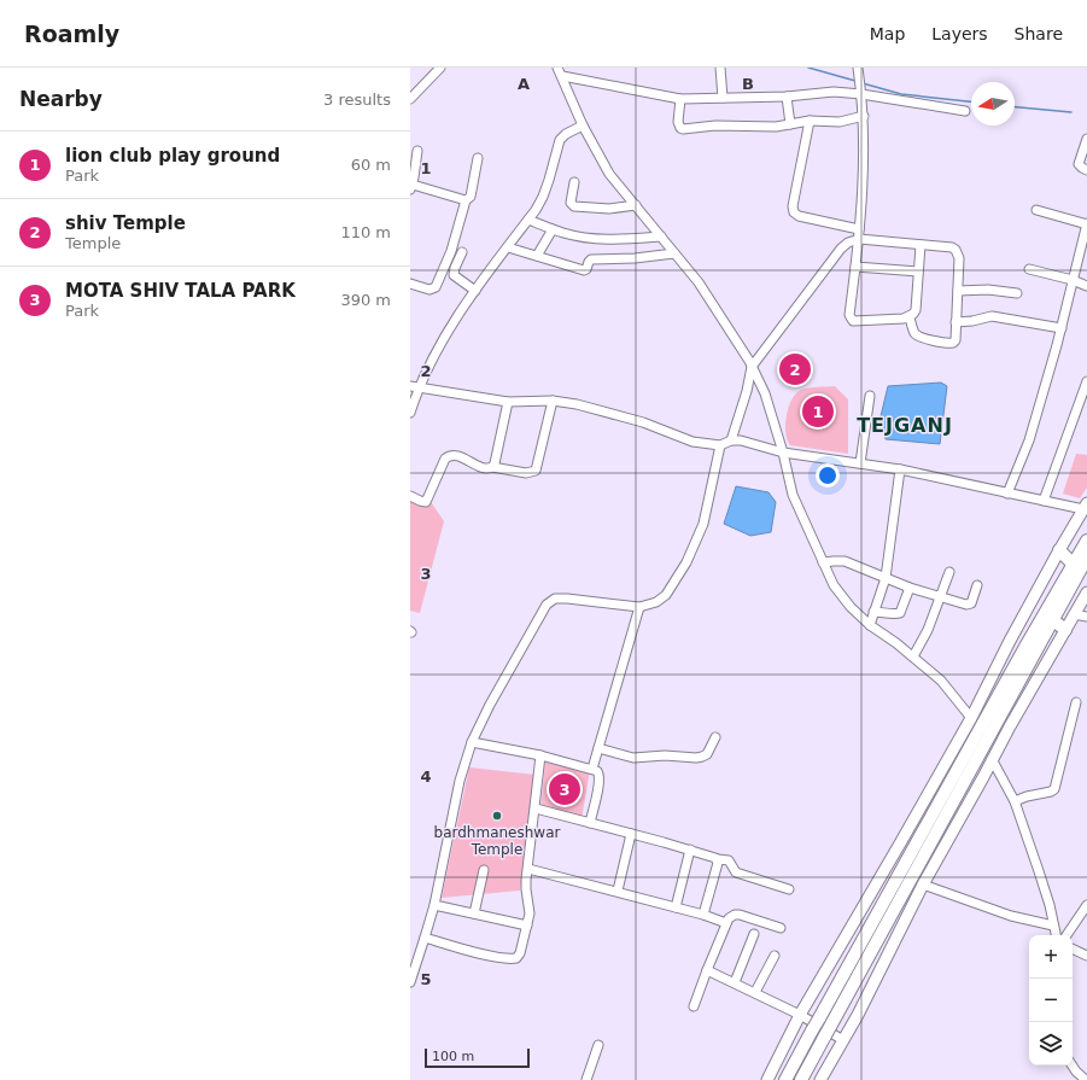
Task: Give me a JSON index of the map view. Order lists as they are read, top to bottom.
{
  "districts": ["TEJGANJ"],
  "places": ["bardhmaneshwar Temple"],
  "scale_bar": "100 m",
  "north": "left",
  "page": {
    "header": "Roamly",
    "nav": ["Map", "Layers", "Share"],
    "heading": ["Nearby", "3 results"],
    "list": [
      {
        "mark": "1",
        "name": "lion club play ground",
        "note": "Park",
        "value": "60 m"
      },
      {
        "mark": "2",
        "name": "shiv Temple",
        "note": "Temple",
        "value": "110 m"
      },
      {
        "mark": "3",
        "name": "MOTA SHIV TALA PARK",
        "note": "Park",
        "value": "390 m"
      }
    ],
    "pins": ["2", "1", "3"],
    "map_buttons": ["+", "−"],
    "scale": "100 m"
  },
  "grid": {
    "columns": ["A", "B"],
    "rows": [
      "1",
      "2",
      "3",
      "4",
      "5"
    ]
  }
}
